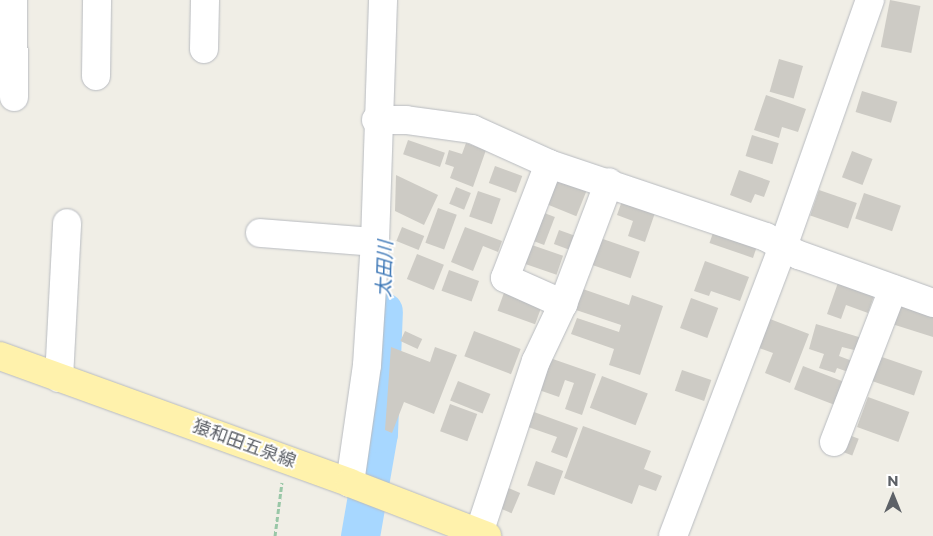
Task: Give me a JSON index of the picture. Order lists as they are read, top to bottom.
{
  "streets": {
    "main road": ["猿和田五泉線"]
  },
  "water": ["太田川"],
  "north": "top"
}
